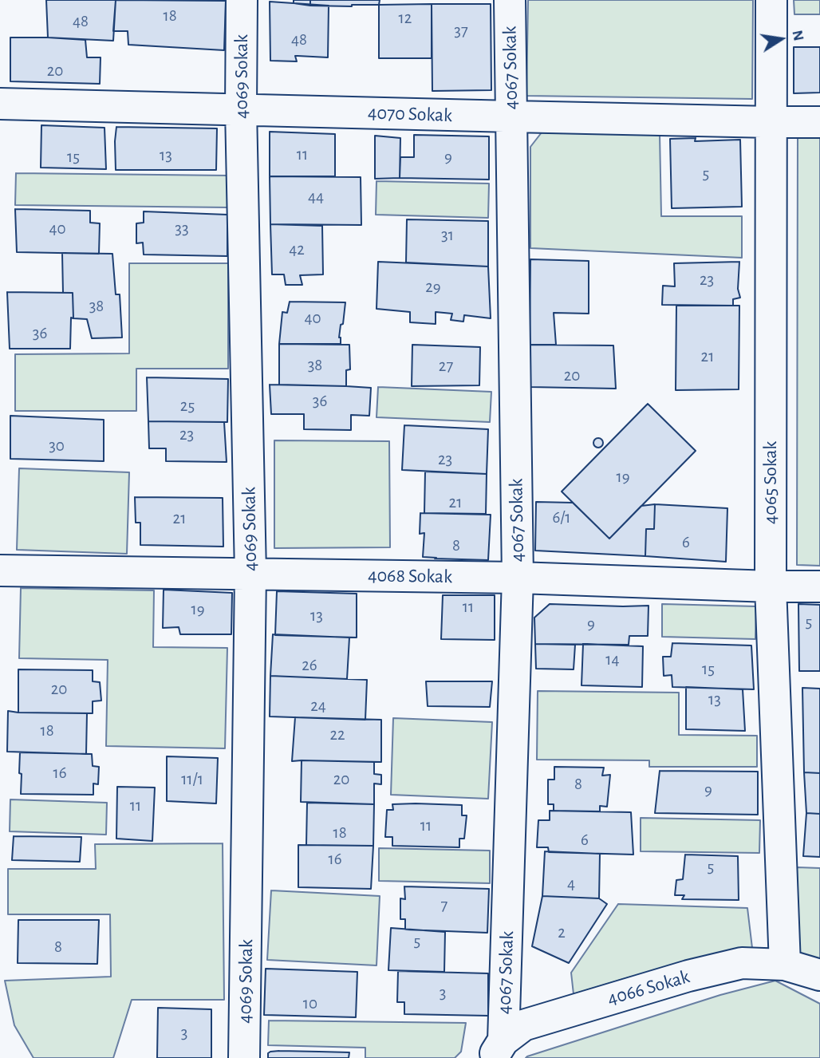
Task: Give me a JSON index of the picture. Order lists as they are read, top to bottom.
{
  "streets": {
    "street": [
      "4067 Sokak",
      "4069 Sokak",
      "4070 Sokak",
      "4065 Sokak",
      "4068 Sokak",
      "4066 Sokak"
    ]
  },
  "crossings": [
    ["4067 Sokak", "4070 Sokak"],
    ["4067 Sokak", "4068 Sokak"],
    ["4067 Sokak", "4066 Sokak"],
    ["4069 Sokak", "4070 Sokak"],
    ["4069 Sokak", "4068 Sokak"],
    ["4070 Sokak", "4065 Sokak"],
    ["4065 Sokak", "4068 Sokak"],
    ["4065 Sokak", "4066 Sokak"]
  ],
  "house_numbers": [
    "18",
    "12",
    "48",
    "37",
    "48",
    "20",
    "11",
    "13",
    "15",
    "9",
    "5",
    "44",
    "40",
    "33",
    "31",
    "42",
    "23",
    "29",
    "38",
    "40",
    "36",
    "21",
    "38",
    "27",
    "20",
    "36",
    "25",
    "23",
    "30",
    "23",
    "19",
    "21",
    "6/1",
    "21",
    "6",
    "8",
    "11",
    "19",
    "13",
    "5",
    "9",
    "14",
    "26",
    "15",
    "20",
    "13",
    "24",
    "18",
    "22",
    "16",
    "11/1",
    "20",
    "8",
    "9",
    "11",
    "11",
    "18",
    "6",
    "16",
    "5",
    "4",
    "7",
    "2",
    "5",
    "8",
    "3",
    "10",
    "3"
  ],
  "north": "right"
}
